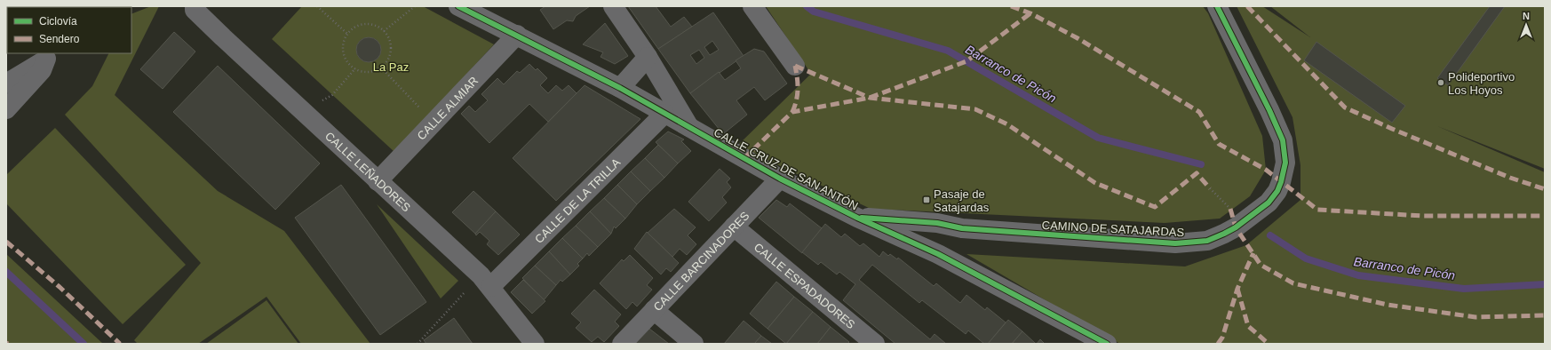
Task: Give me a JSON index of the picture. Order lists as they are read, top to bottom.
{
  "streets": {
    "street": [
      "CALLE ALMIAR",
      "CALLE CRUZ DE SAN ANTÓN",
      "CALLE LEÑADORES",
      "CALLE DE LA TRILLA",
      "CAMINO DE SATAJARDAS",
      "CALLE BARCINADORES",
      "CALLE ESPADADORES"
    ]
  },
  "crossings": [
    ["CALLE ALMIAR", "CALLE CRUZ DE SAN ANTÓN"],
    ["CALLE ALMIAR", "CALLE LEÑADORES"],
    ["CALLE CRUZ DE SAN ANTÓN", "CALLE DE LA TRILLA"],
    ["CALLE CRUZ DE SAN ANTÓN", "CAMINO DE SATAJARDAS"],
    ["CALLE CRUZ DE SAN ANTÓN", "CALLE BARCINADORES"],
    ["CALLE LEÑADORES", "CALLE DE LA TRILLA"],
    ["CALLE BARCINADORES", "CALLE ESPADADORES"]
  ],
  "water": ["Barranco de Picón"],
  "parks": ["La Paz"],
  "places": {
    "other": ["Polideportivo Los Hoyos"],
    "transit": ["Pasaje de Satajardas"]
  },
  "legend": ["Ciclovía", "Sendero"],
  "north": "top"
}
